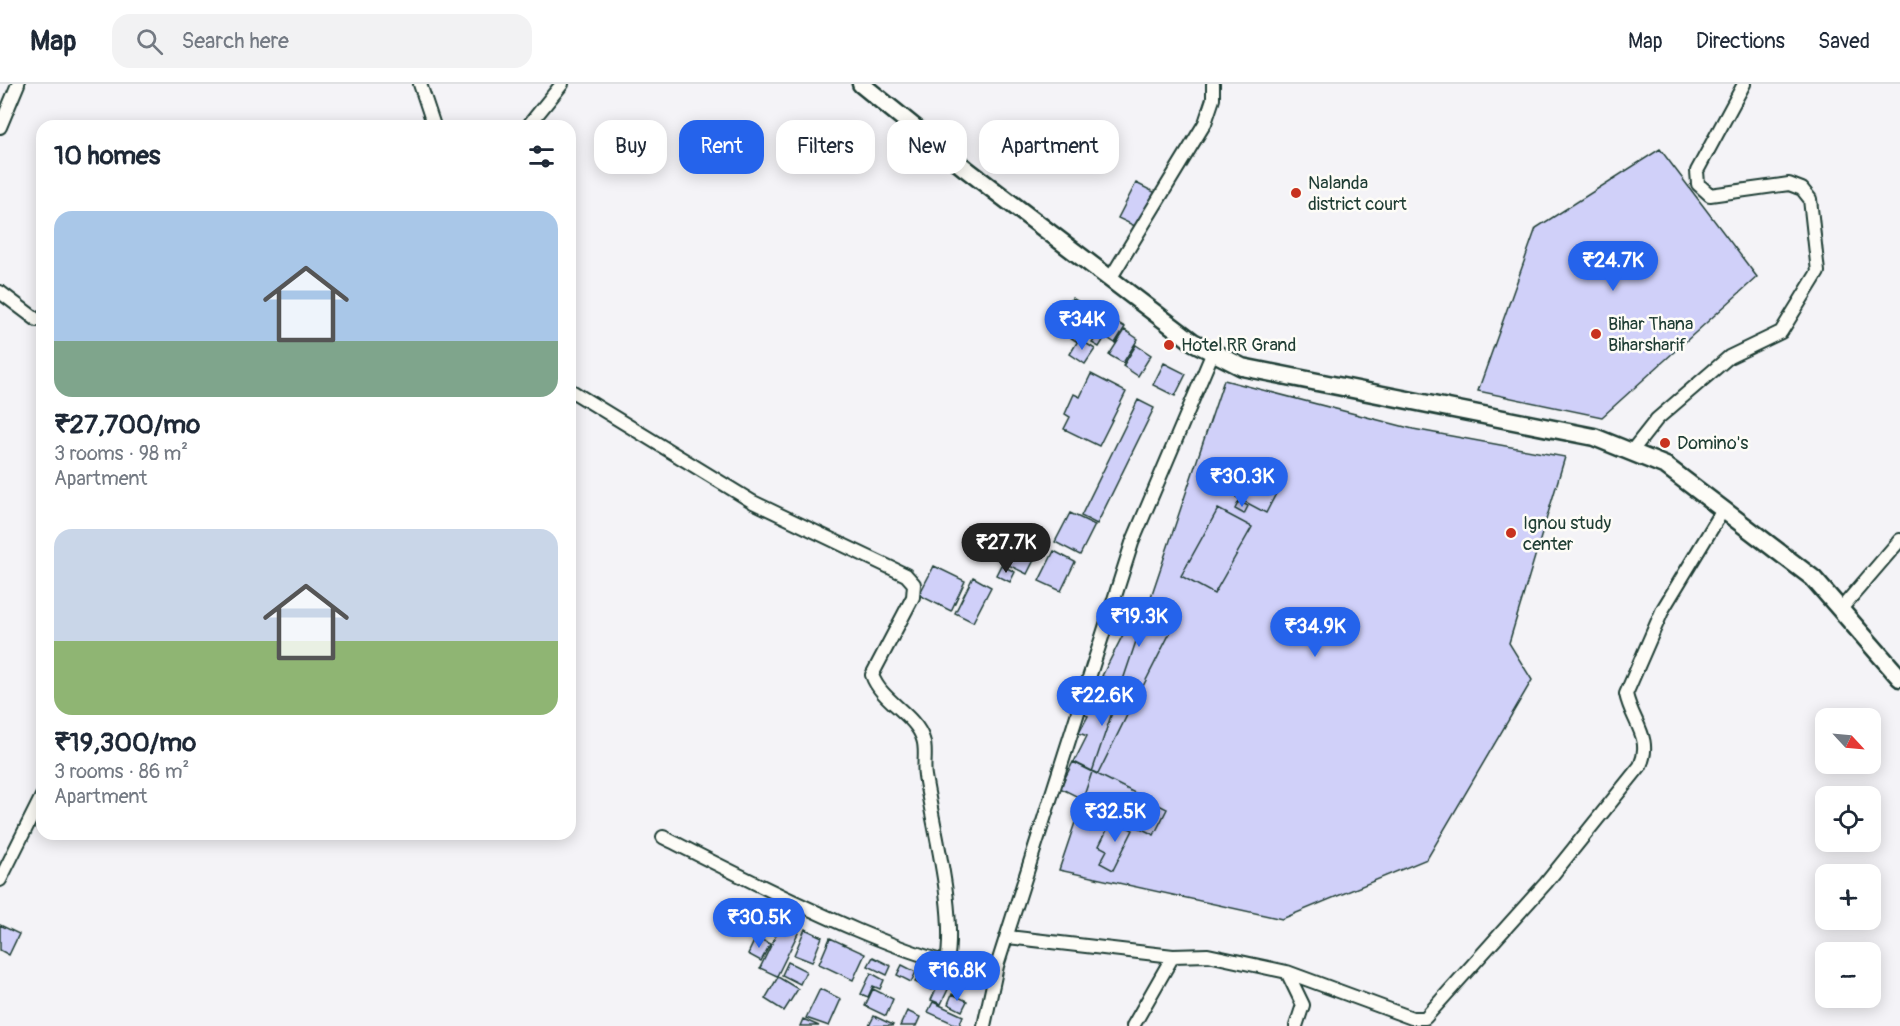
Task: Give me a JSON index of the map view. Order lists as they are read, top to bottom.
{
  "places": [
    "Nalanda district court",
    "Bihar Thana Biharsharif",
    "Hotel RR Grand",
    "Domino's",
    "Ignou study center"
  ],
  "north": "bottom right",
  "page": {
    "header": "Map",
    "search": "Search here",
    "nav": ["Map", "Directions", "Saved"],
    "chip": [
      "Buy",
      "Rent",
      "Filters",
      "New",
      "Apartment"
    ],
    "heading": "10 homes",
    "list": [
      {
        "name": "₹27,700/mo",
        "note": "3 rooms · 98 m² · Apartment"
      },
      {
        "name": "₹19,300/mo",
        "note": "3 rooms · 86 m² · Apartment"
      }
    ],
    "price": [
      "₹24.7K",
      "₹34K",
      "₹30.3K",
      "₹27.7K",
      "₹19.3K",
      "₹34.9K",
      "₹22.6K",
      "₹32.5K",
      "₹30.5K",
      "₹16.8K"
    ],
    "map_buttons": ["+", "−"]
  }
}
